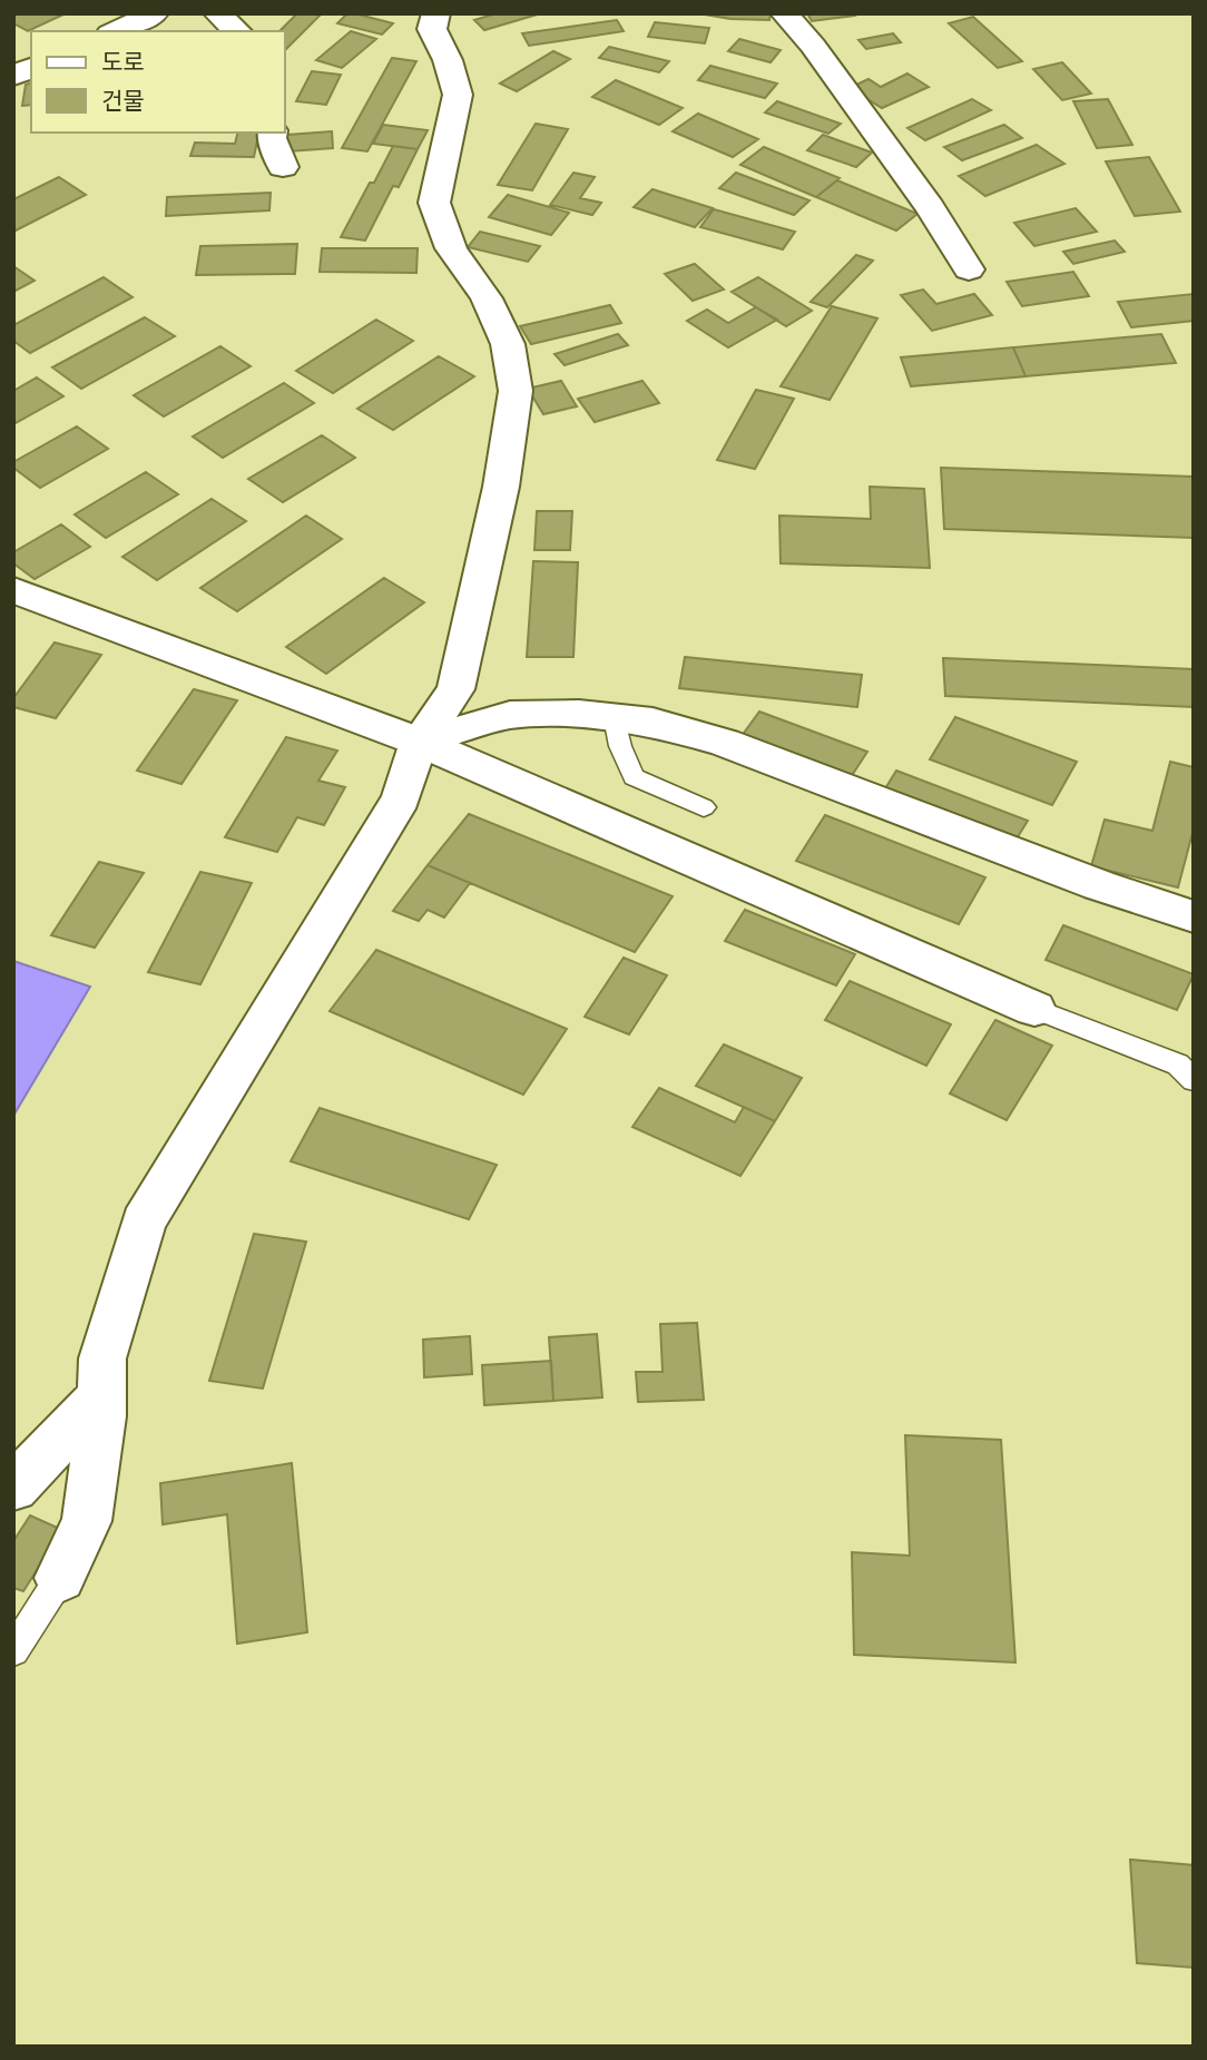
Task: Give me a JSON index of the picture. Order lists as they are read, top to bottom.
{
  "legend": ["도로", "건물"]
}
